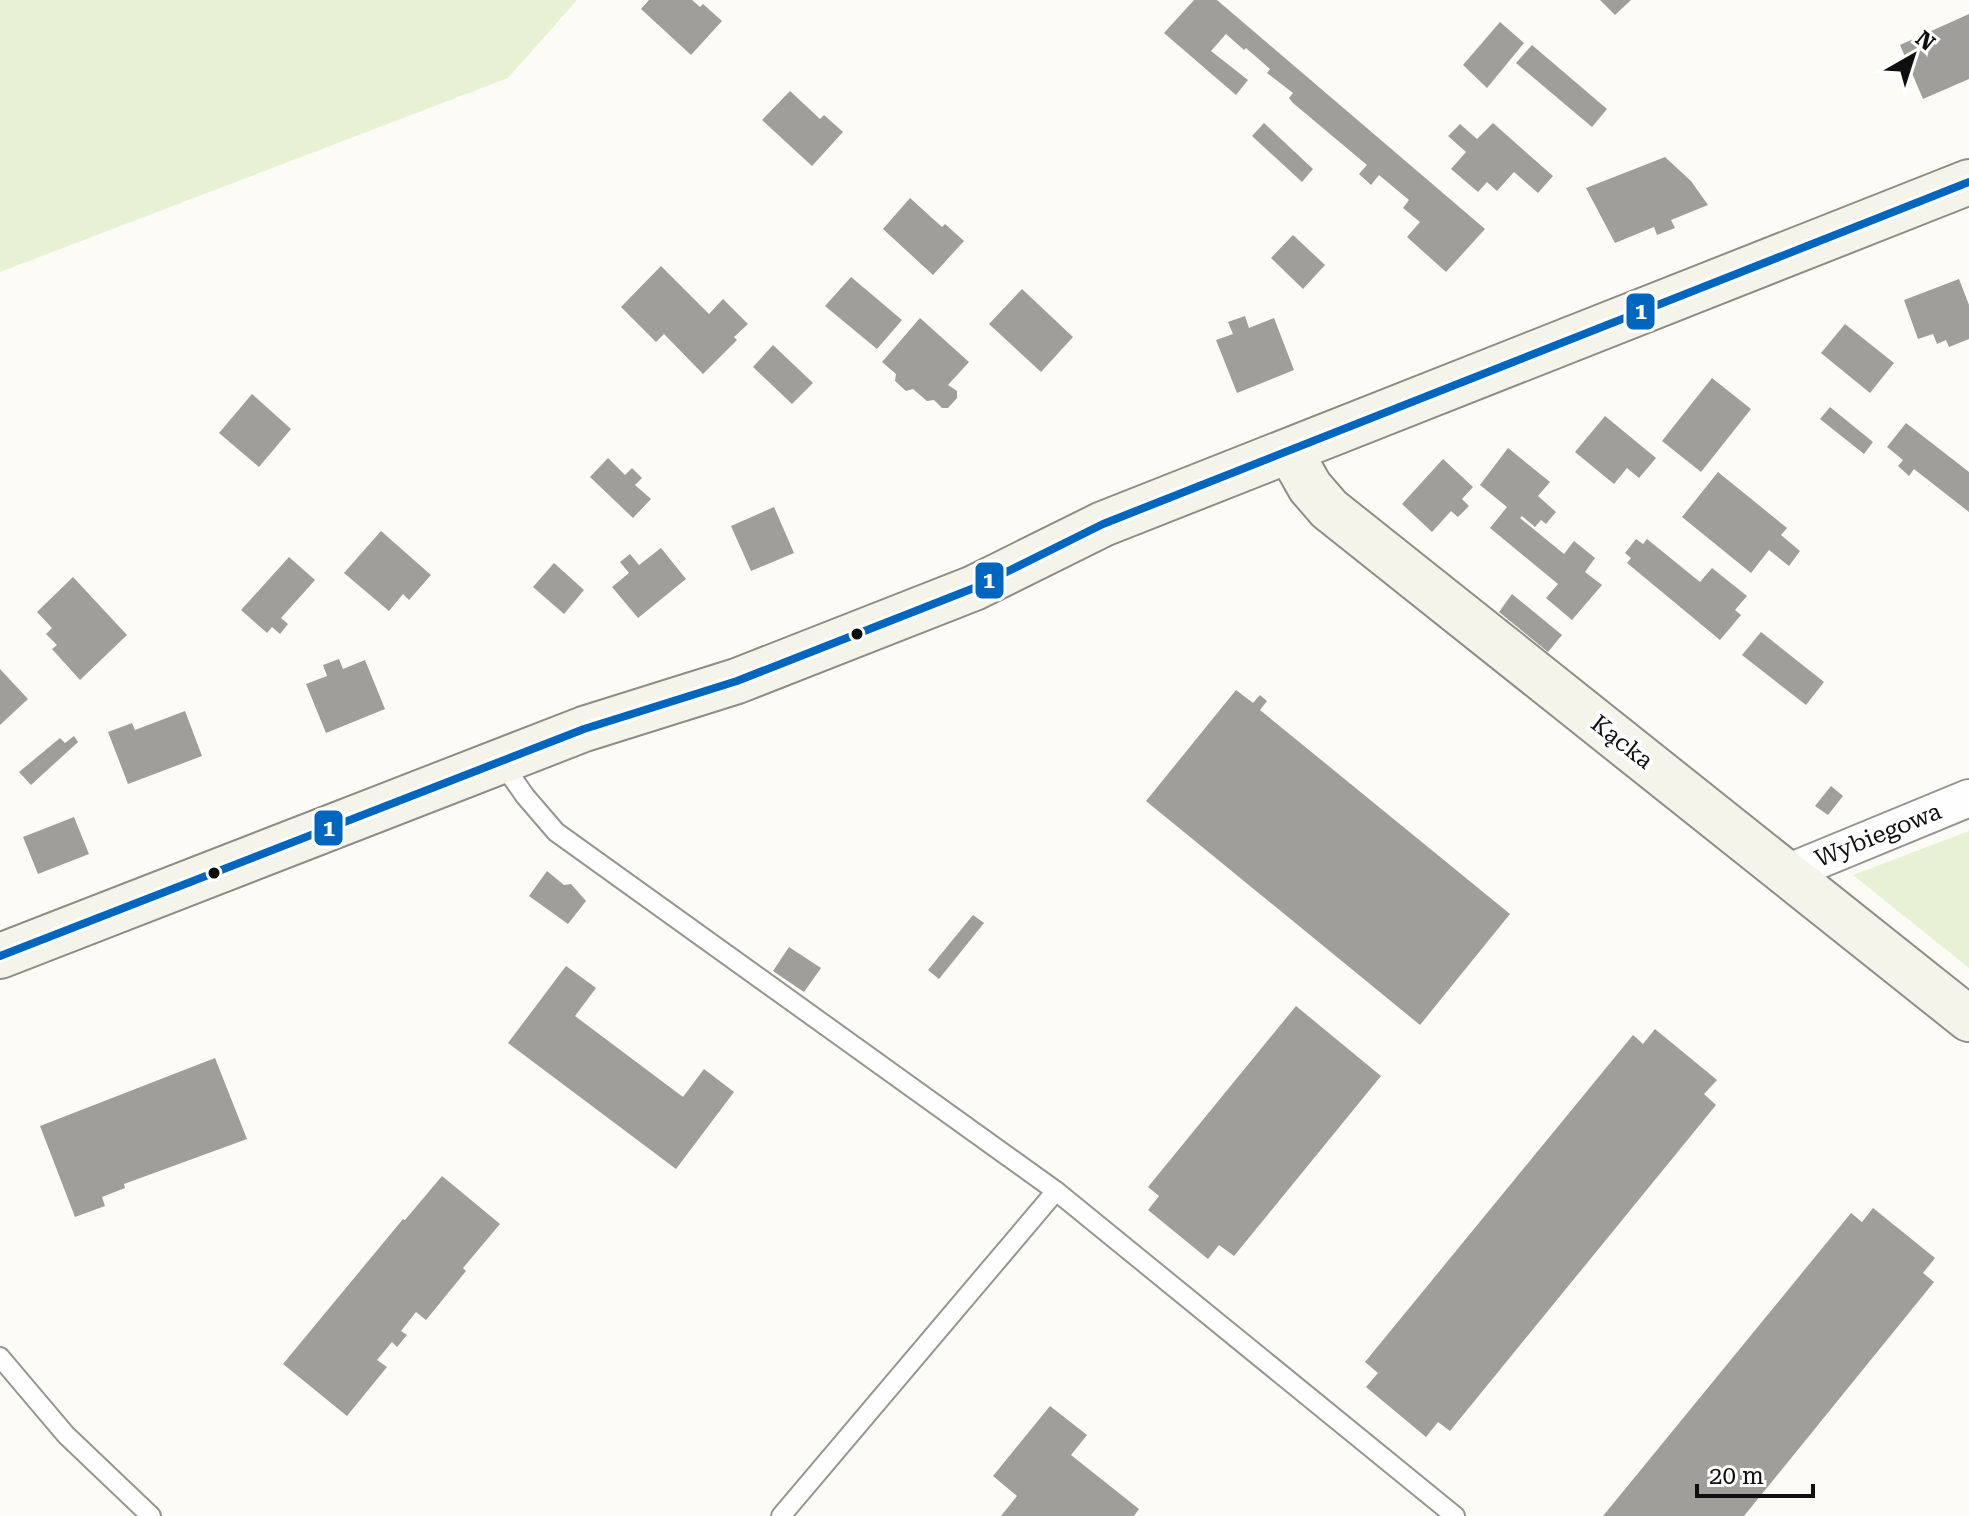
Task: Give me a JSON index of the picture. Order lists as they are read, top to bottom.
{
  "streets": {
    "main road": ["Kącka"],
    "street": ["Wybiegowa"]
  },
  "crossings": [
    ["Kącka", "Wybiegowa"]
  ],
  "lines": ["transit line 1"],
  "scale_bar": "20 m",
  "north": "top right"
}
